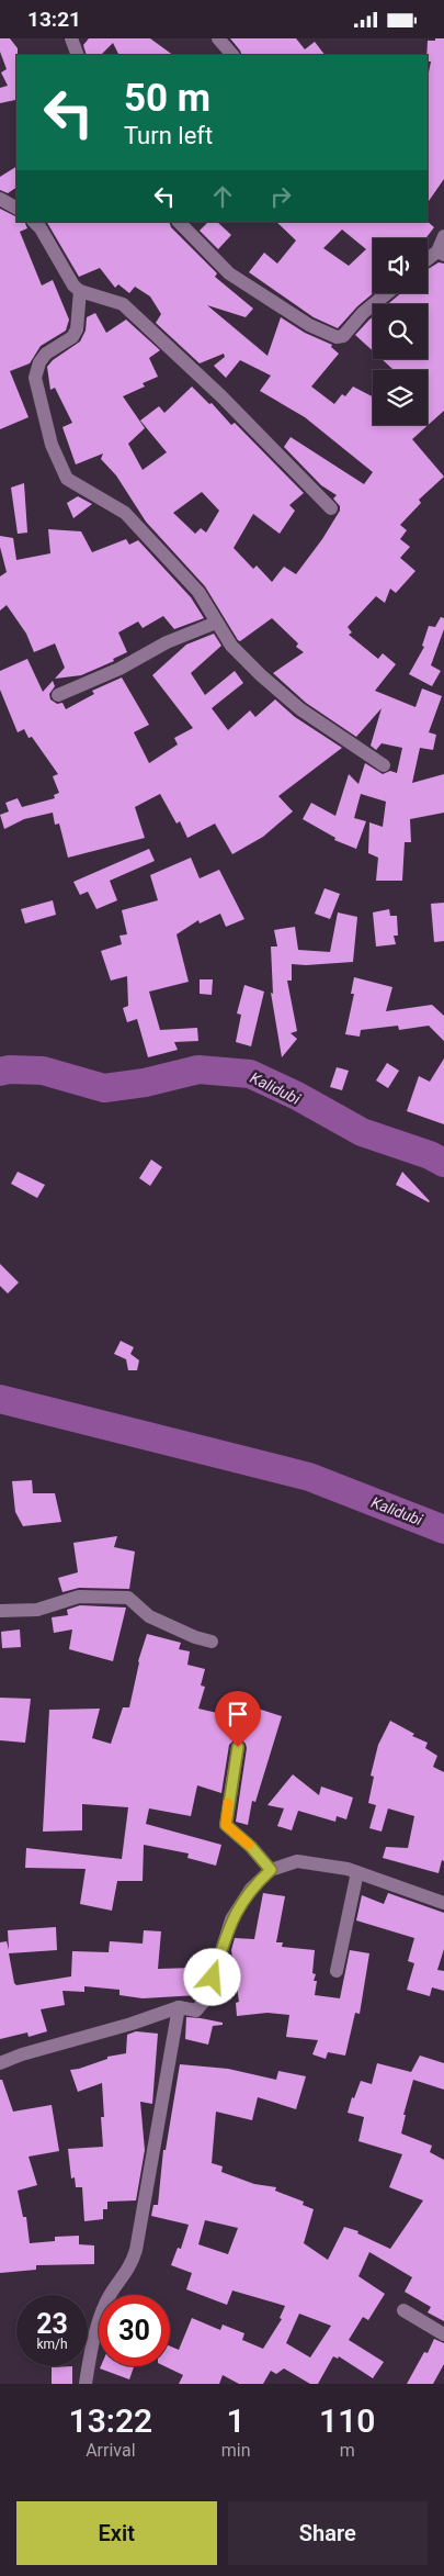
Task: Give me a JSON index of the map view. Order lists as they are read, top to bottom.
{
  "water": ["Kalidubi"],
  "page": {
    "status": "13:21",
    "turn": ["50 m", "Turn left"],
    "speed": "23 km/h",
    "limit": "30",
    "eta": [
      "13:22",
      "Arrival",
      "1",
      "min",
      "110",
      "m"
    ],
    "buttons": ["Exit", "Share"]
  }
}
